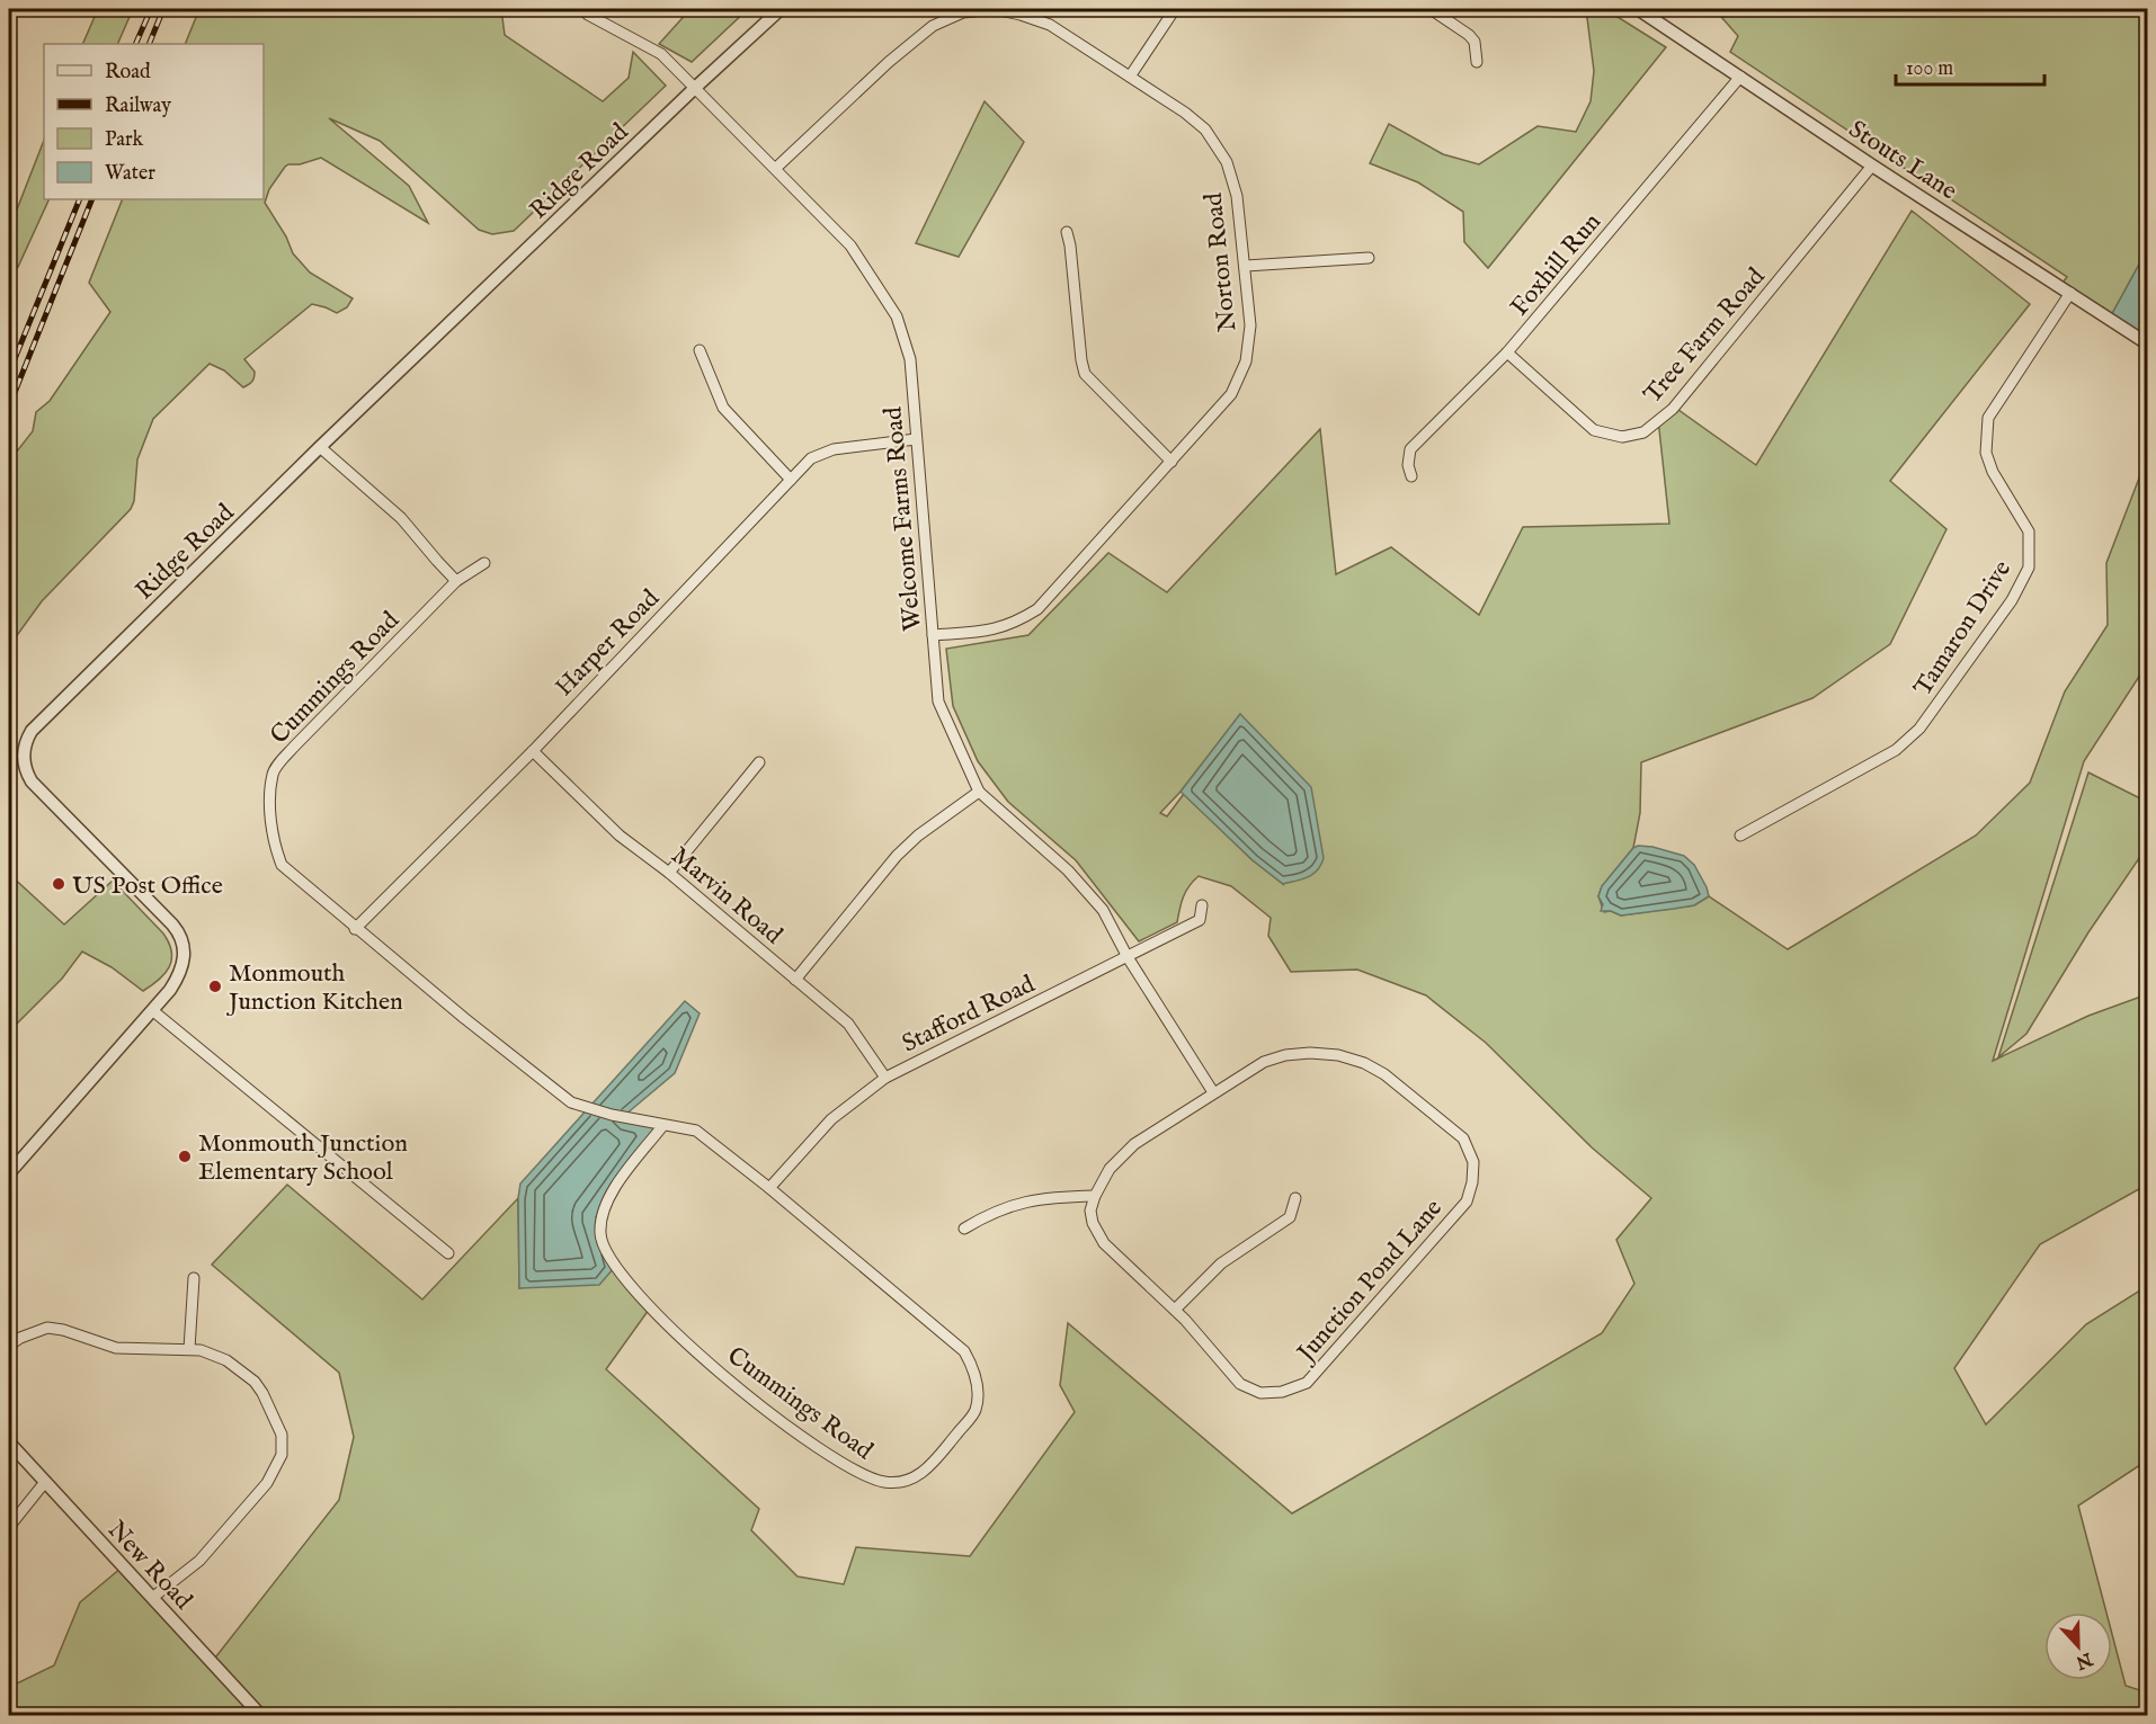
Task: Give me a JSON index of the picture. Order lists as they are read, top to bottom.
{
  "streets": {
    "street": [
      "Stouts Lane",
      "Ridge Road",
      "Norton Road",
      "Foxhill Run",
      "Tree Farm Road",
      "Welcome Farms Road",
      "Tamaron Drive",
      "Harper Road",
      "Cummings Road",
      "Marvin Road",
      "Stafford Road",
      "Junction Pond Lane",
      "New Road"
    ]
  },
  "crossings": [
    ["Stouts Lane", "Foxhill Run"],
    ["Stouts Lane", "Tree Farm Road"],
    ["Stouts Lane", "Tamaron Drive"],
    ["Ridge Road", "Welcome Farms Road"],
    ["Norton Road", "Welcome Farms Road"],
    ["Foxhill Run", "Tree Farm Road"],
    ["Welcome Farms Road", "Harper Road"],
    ["Welcome Farms Road", "Stafford Road"],
    ["Harper Road", "Cummings Road"],
    ["Harper Road", "Marvin Road"],
    ["Cummings Road", "Stafford Road"],
    ["Marvin Road", "Stafford Road"]
  ],
  "places": ["US Post Office", "Monmouth Junction Kitchen", "Monmouth Junction Elementary School"],
  "legend": [
    "Road",
    "Railway",
    "Park",
    "Water"
  ],
  "scale_bar": "100 m",
  "north": "bottom"
}
